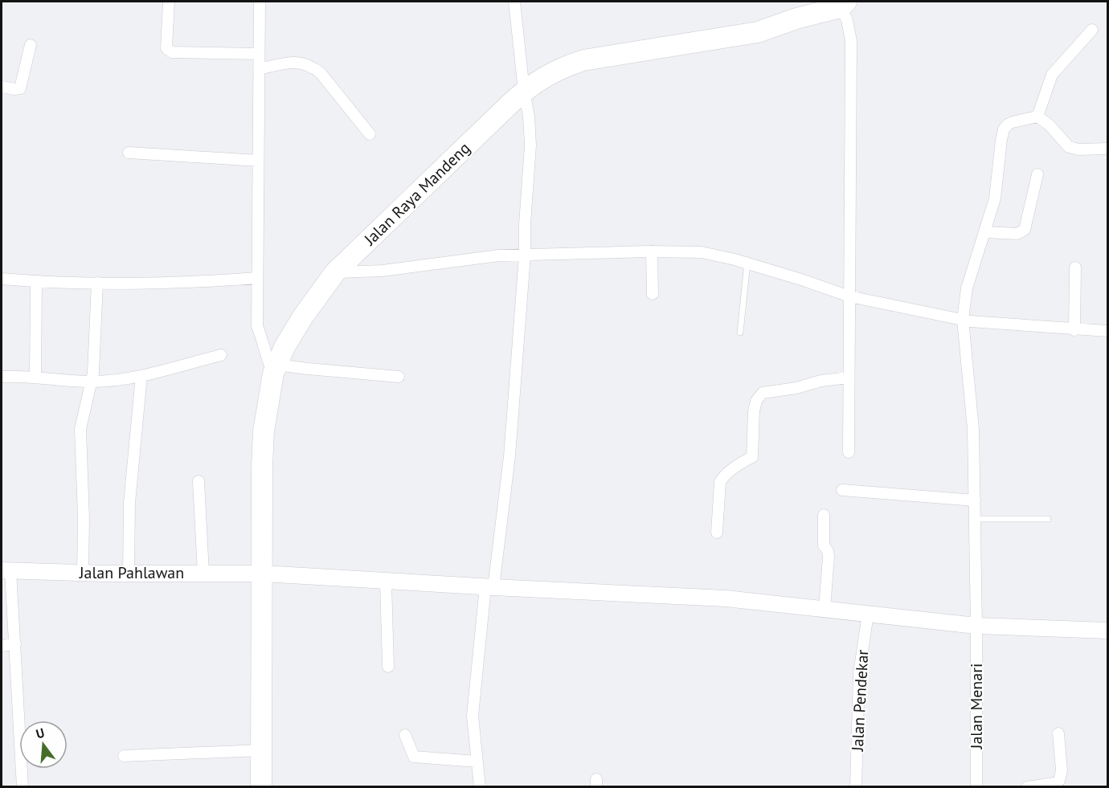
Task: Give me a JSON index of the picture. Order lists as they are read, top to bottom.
{
  "streets": {
    "highway": ["Jalan Raya Mandeng"],
    "main road": ["Jalan Pahlawan"],
    "street": ["Jalan Pendekar", "Jalan Menari"]
  },
  "crossings": [
    ["Jalan Raya Mandeng", "Jalan Pahlawan"],
    ["Jalan Pahlawan", "Jalan Pendekar"],
    ["Jalan Pahlawan", "Jalan Menari"]
  ],
  "north": "top"
}
